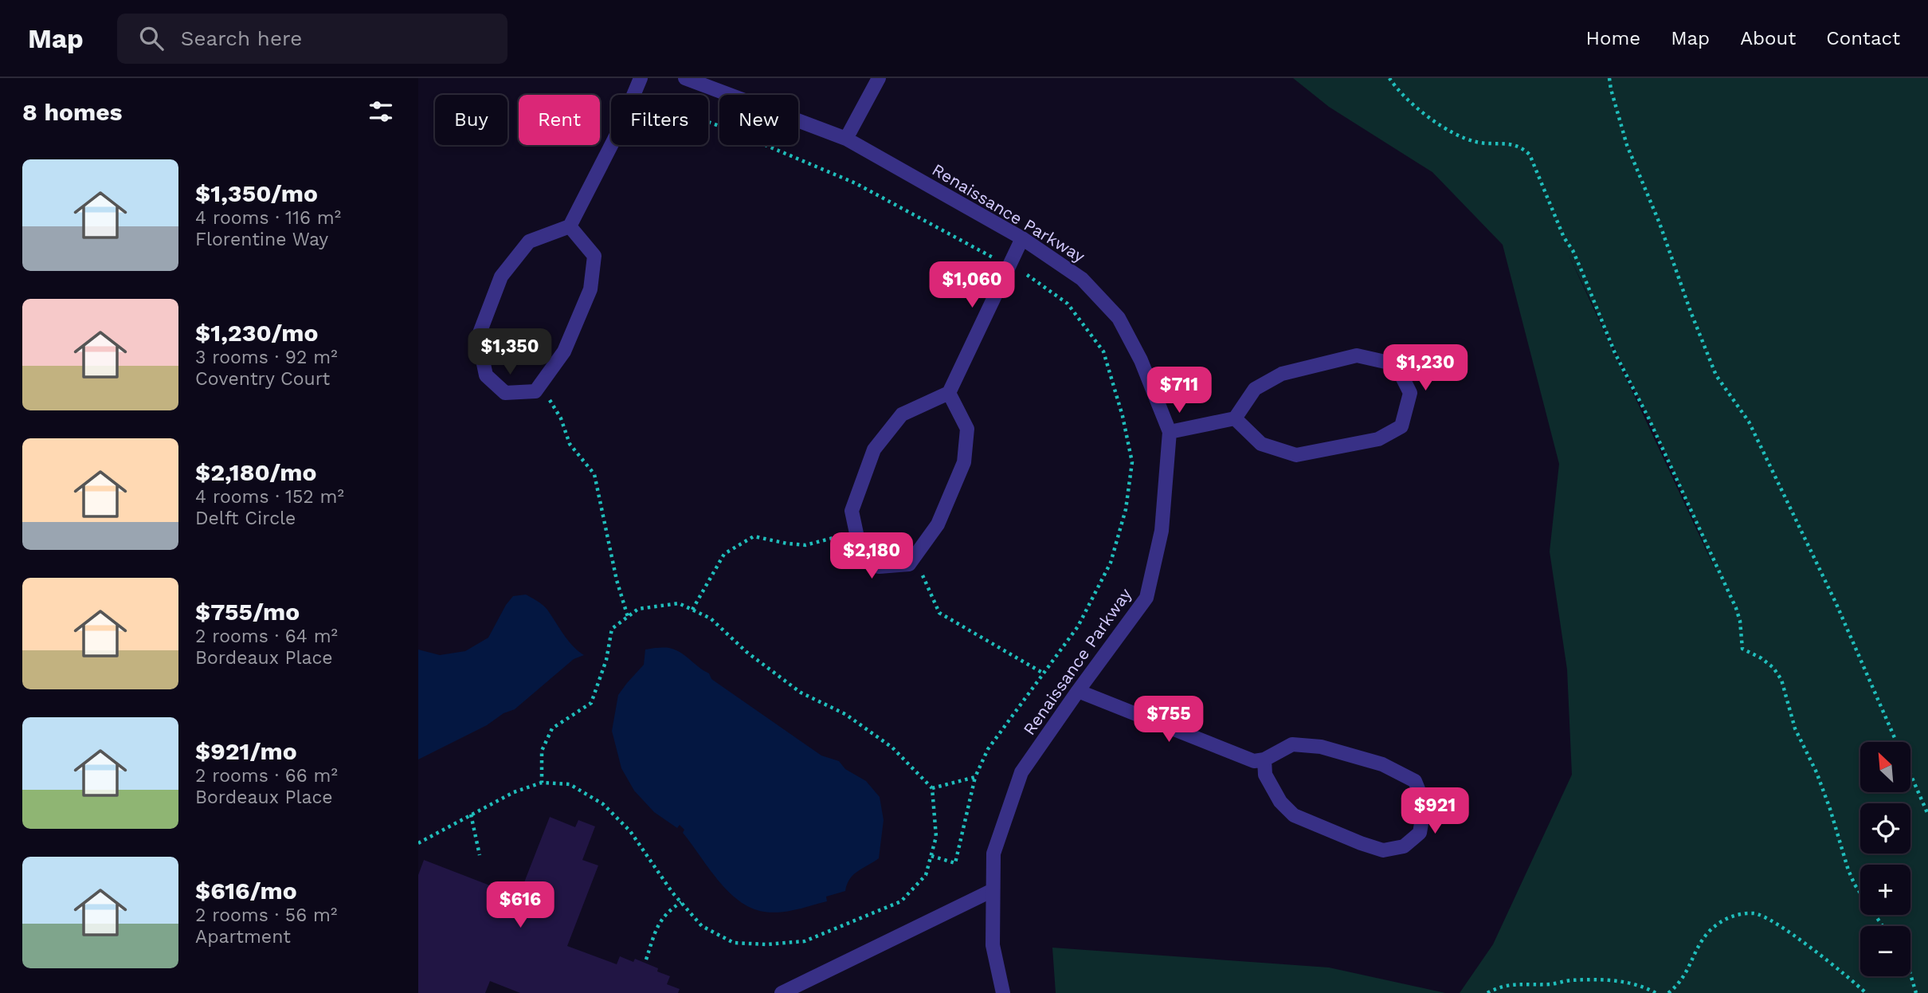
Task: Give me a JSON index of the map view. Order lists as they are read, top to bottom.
{
  "streets": {
    "street": ["Renaissance Parkway"]
  },
  "north": "top left",
  "page": {
    "header": "Map",
    "search": "Search here",
    "nav": [
      "Home",
      "Map",
      "About",
      "Contact"
    ],
    "heading": "8 homes",
    "chip": [
      "Buy",
      "Rent",
      "Filters",
      "New"
    ],
    "list": [
      {
        "name": "$1,350/mo",
        "note": "4 rooms · 116 m² · Florentine Way"
      },
      {
        "name": "$1,230/mo",
        "note": "3 rooms · 92 m² · Coventry Court"
      },
      {
        "name": "$2,180/mo",
        "note": "4 rooms · 152 m² · Delft Circle"
      },
      {
        "name": "$755/mo",
        "note": "2 rooms · 64 m² · Bordeaux Place"
      },
      {
        "name": "$921/mo",
        "note": "2 rooms · 66 m² · Bordeaux Place"
      },
      {
        "name": "$616/mo",
        "note": "2 rooms · 56 m² · Apartment"
      }
    ],
    "price": [
      "$1,060",
      "$1,350",
      "$1,230",
      "$711",
      "$2,180",
      "$755",
      "$921",
      "$616"
    ],
    "map_buttons": ["+", "−"]
  }
}
